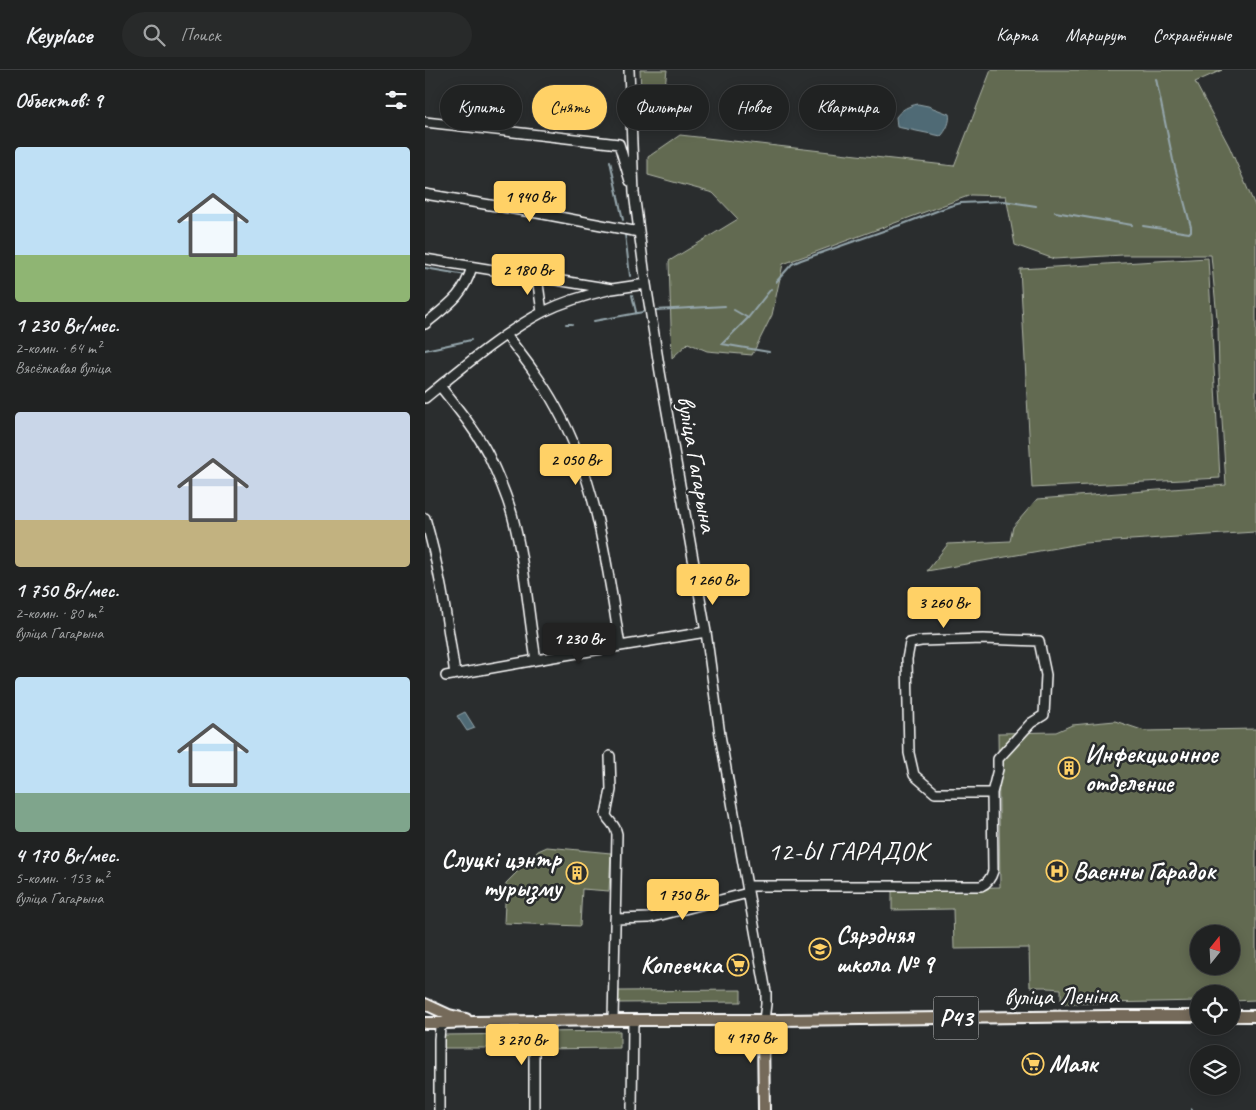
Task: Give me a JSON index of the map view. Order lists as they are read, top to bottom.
{
  "streets": {
    "main road": ["вуліца Гагарына", "вуліца Леніна", "Р43"]
  },
  "crossings": [
    ["вуліца Гагарына", "вуліца Леніна"]
  ],
  "districts": ["12-Ы ГАРАДОК"],
  "places": {
    "building": ["Инфекционное отделение", "Слуцкі цэнтр турызму"],
    "hospital": ["Ваенны Гарадок"],
    "school or university": ["Сярэдняя школа № 9"],
    "supermarket": ["Копеечка", "Маяк"]
  },
  "north": "top",
  "page": {
    "header": "Keyplace",
    "search": "Поиск",
    "nav": ["Карта", "Маршрут", "Сохранённые"],
    "heading": "Объектов: 9",
    "chip": [
      "Купить",
      "Снять",
      "Фильтры",
      "Новое",
      "Квартира"
    ],
    "list": [
      {
        "name": "1 230 Br/мес.",
        "note": "2-комн. · 64 m² · Вясёлкавая вуліца"
      },
      {
        "name": "1 750 Br/мес.",
        "note": "2-комн. · 80 m² · вуліца Гагарына"
      },
      {
        "name": "4 170 Br/мес.",
        "note": "5-комн. · 153 m² · вуліца Гагарына"
      }
    ],
    "price": [
      "1 940 Br",
      "2 180 Br",
      "2 050 Br",
      "1 260 Br",
      "3 260 Br",
      "1 230 Br",
      "1 750 Br",
      "4 170 Br",
      "3 270 Br"
    ]
  }
}
